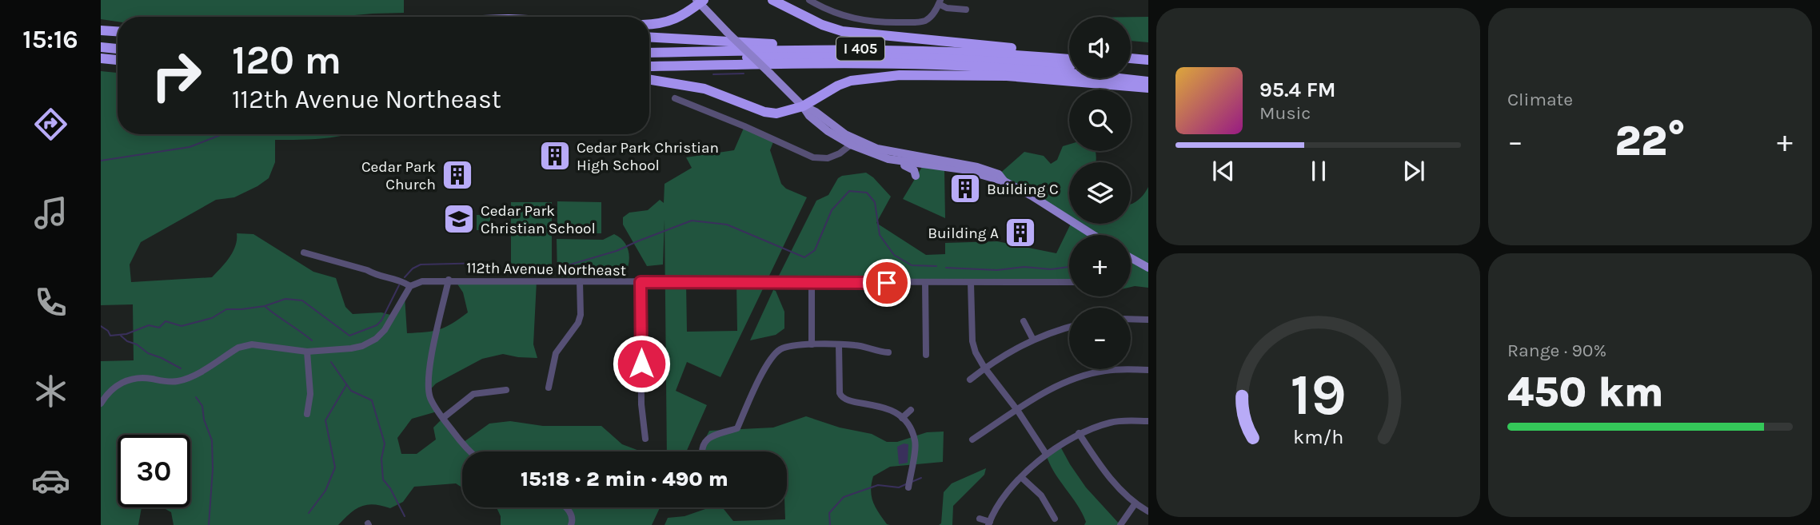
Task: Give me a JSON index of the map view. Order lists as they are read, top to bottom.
{
  "streets": {
    "highway": ["I 405"],
    "street": ["112th Avenue Northeast"]
  },
  "places": {
    "building": [
      "Cedar Park Christian High School",
      "Cedar Park Church",
      "Building C",
      "Building A"
    ],
    "school or university": ["Cedar Park Christian School"]
  },
  "page": {
    "tabs": "15:16",
    "tile": [
      "Climate",
      ["Range · 90%", "450 km"]
    ],
    "map_buttons": ["+", "−"],
    "turn": ["120 m", "112th Avenue Northeast"],
    "song": ["95.4 FM", "Music"],
    "heat": ["−", "22°", "+"],
    "limit": "30",
    "trip": "15:18 · 2 min · 490 m",
    "gauge": ["19", "km/h"]
  }
}
